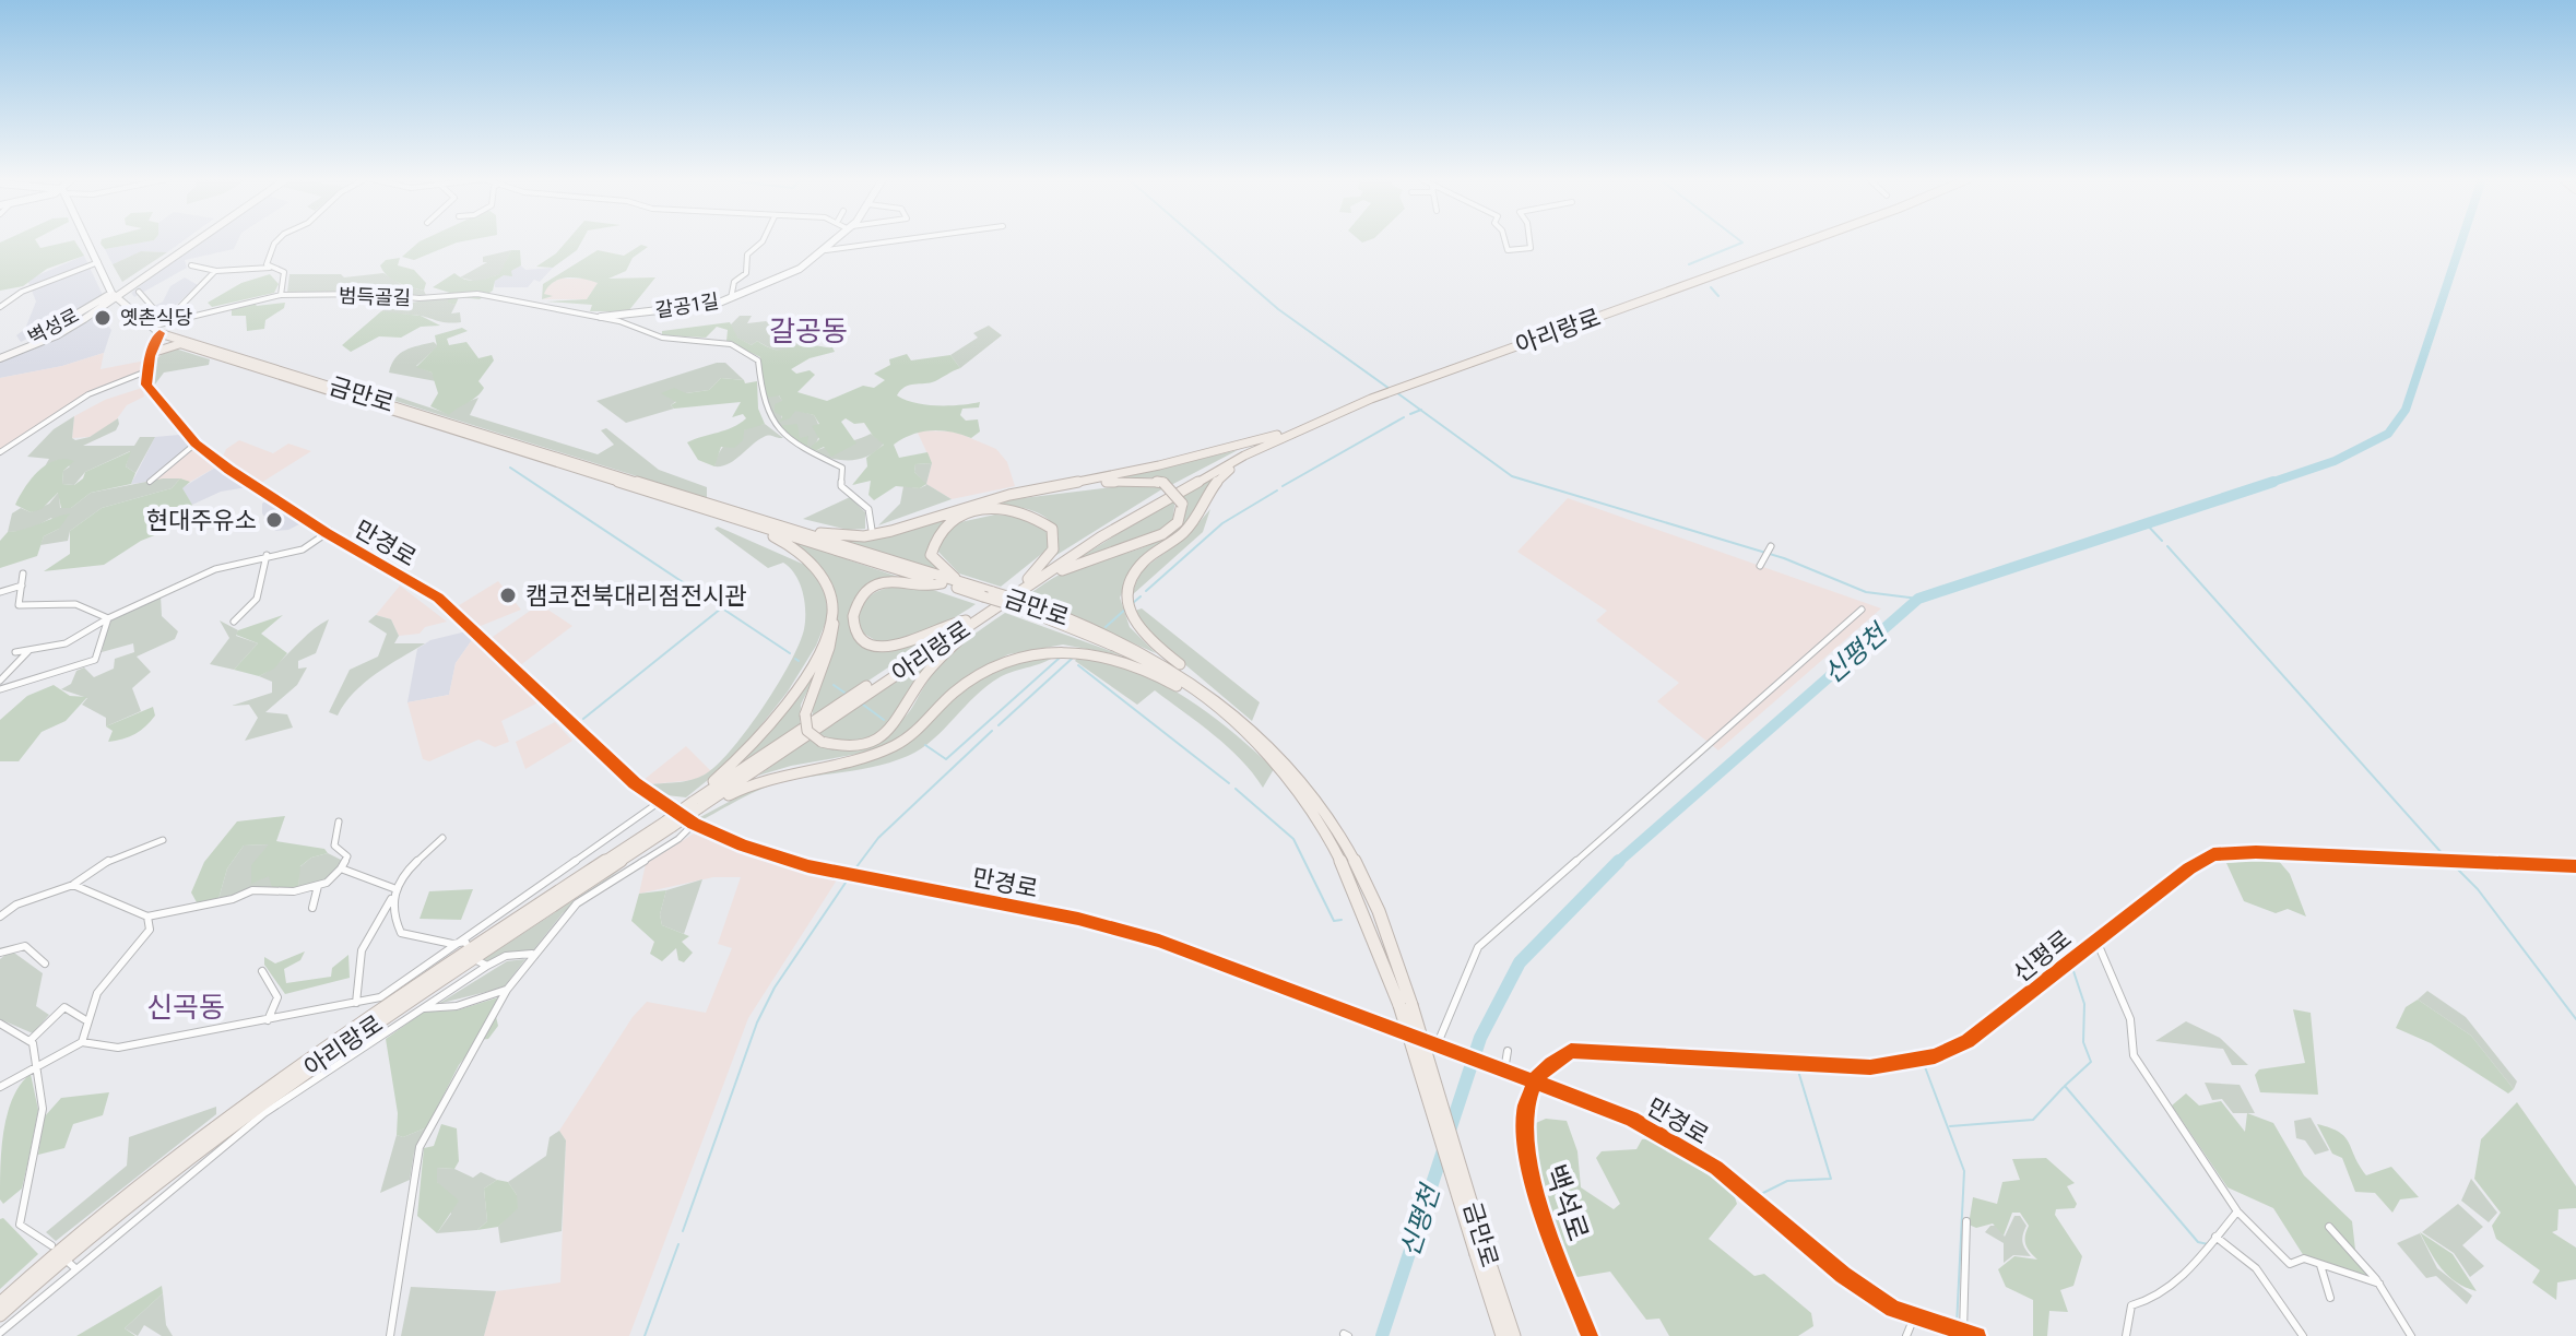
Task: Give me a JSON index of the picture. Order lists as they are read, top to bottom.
{
  "streets": {
    "highway": ["아리랑로", "금만로"],
    "main road": ["벽성로"],
    "street": [
      "범득골길",
      "갈공1길",
      "만경로",
      "신평로",
      "백석로"
    ]
  },
  "crossings": [
    ["범득골길", "갈공1길"],
    ["범득골길", "금만로"],
    ["벽성로", "금만로"],
    ["만경로", "신평로"],
    ["만경로", "백석로"],
    ["신평로", "백석로"]
  ],
  "districts": ["갈공동", "신곡동"],
  "water": ["신평천"],
  "places": ["옛촌식당", "현대주유소", "캠코전북대리점전시관"]
}
